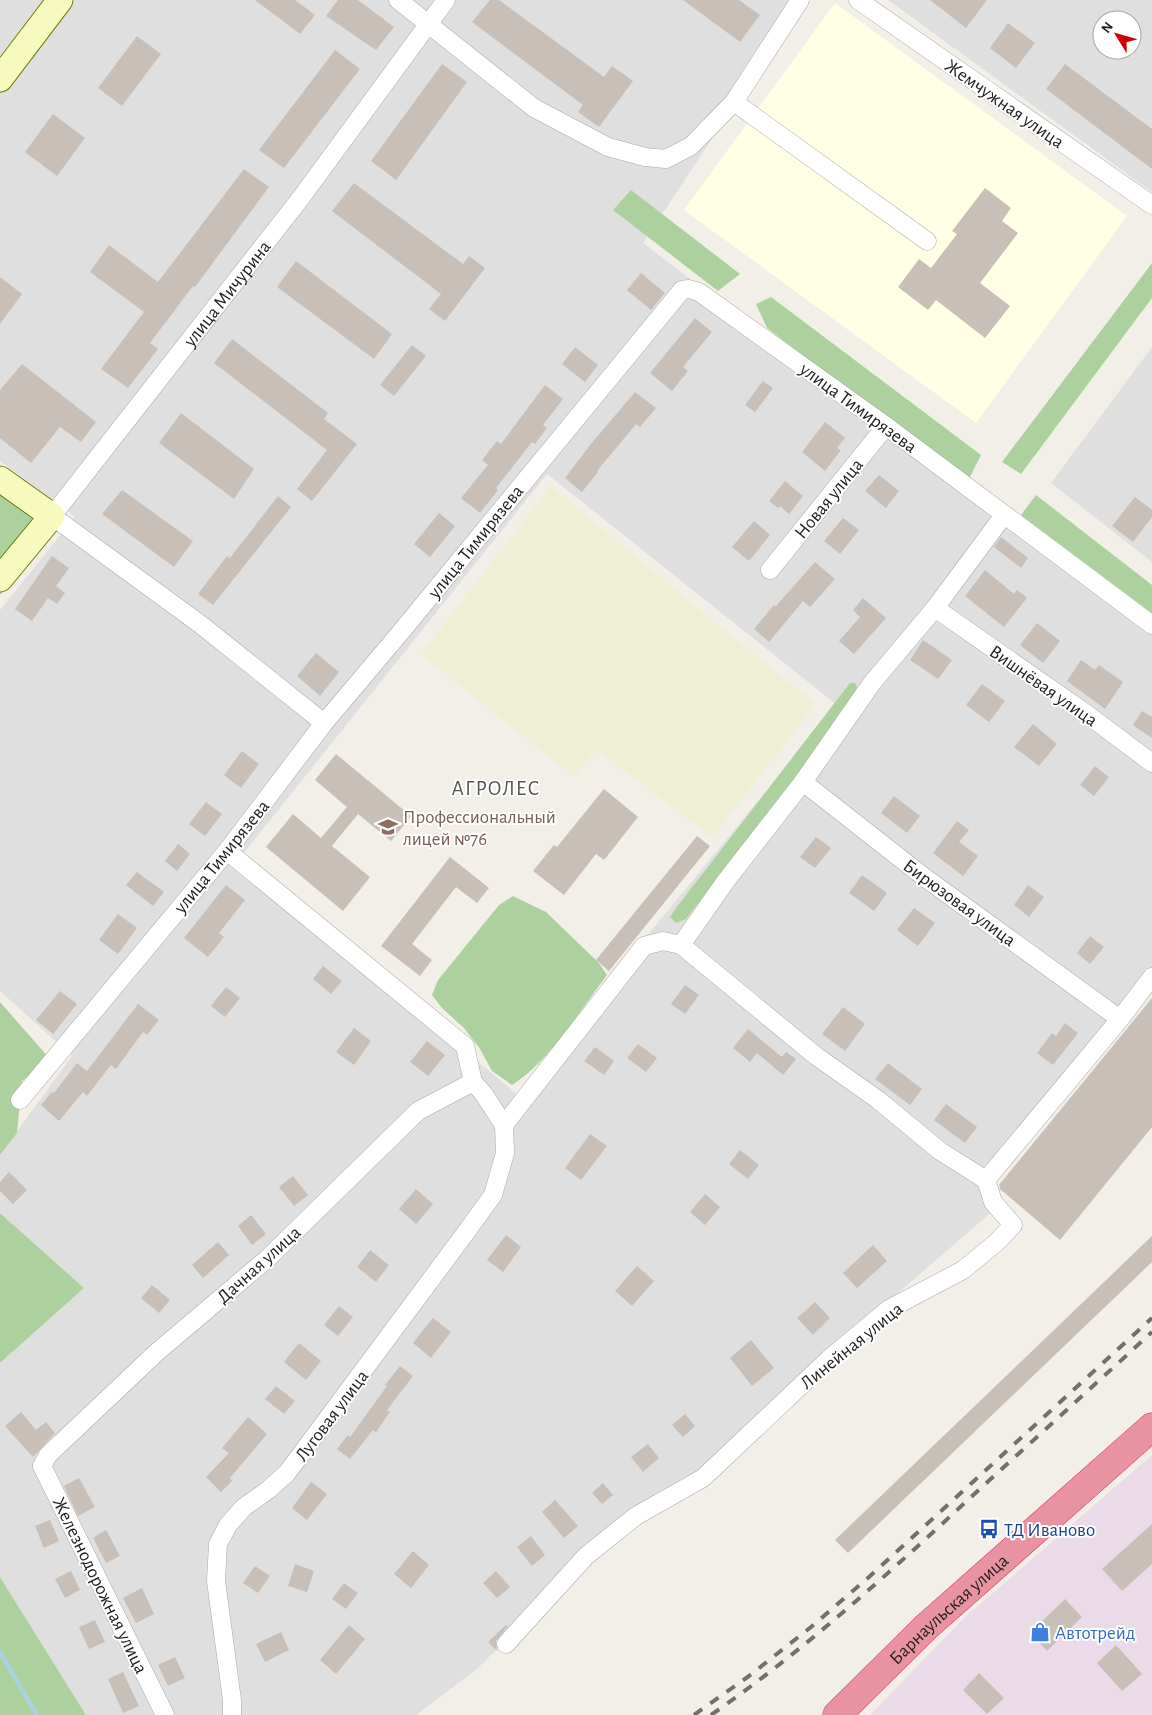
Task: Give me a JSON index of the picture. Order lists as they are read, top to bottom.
{
  "streets": {
    "highway": ["Барнаульская улица"],
    "street": [
      "Жемчужная улица",
      "улица Мичурина",
      "улица Тимирязева",
      "Новая улица",
      "Вишнёвая улица",
      "Бирюзовая улица",
      "Дачная улица",
      "Линейная улица",
      "Луговая улица",
      "Железнодорожная улица"
    ]
  },
  "crossings": [
    ["улица Тимирязева", "Новая улица"],
    ["Дачная улица", "Железнодорожная улица"]
  ],
  "districts": ["АГРОЛЕС"],
  "places": {
    "school or university": ["Профессиональный лицей №76"],
    "bus stop": ["ТД Иваново"],
    "shop": ["Автотрейд"]
  },
  "north": "top left"
}
